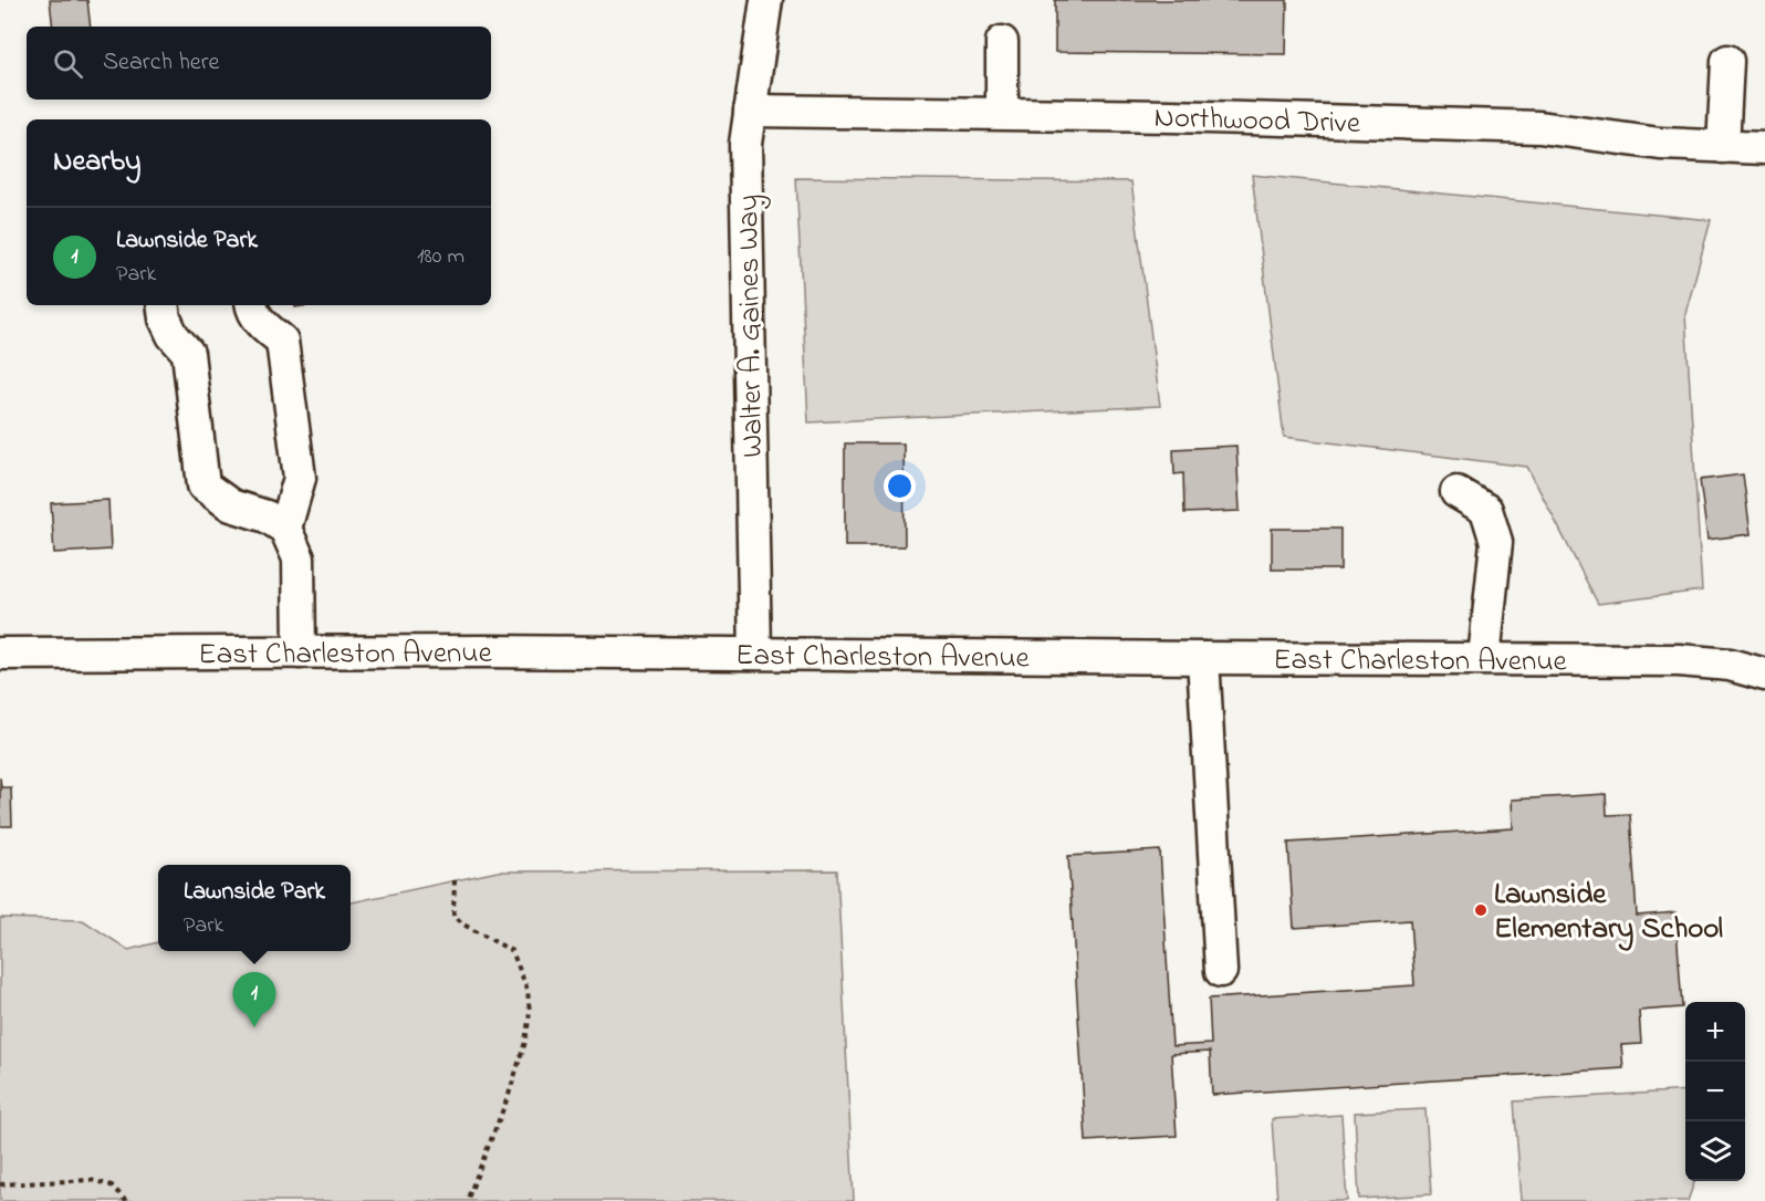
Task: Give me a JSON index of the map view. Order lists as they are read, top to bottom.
{
  "streets": {
    "street": ["Northwood Drive", "Walter A. Gaines Way", "East Charleston Avenue"]
  },
  "crossings": [
    ["Northwood Drive", "Walter A. Gaines Way"],
    ["Walter A. Gaines Way", "East Charleston Avenue"]
  ],
  "places": ["Lawnside Elementary School"],
  "page": {
    "search": "Search here",
    "heading": "Nearby",
    "list": [
      {
        "mark": "1",
        "name": "Lawnside Park",
        "note": "Park",
        "value": "180 m"
      }
    ],
    "popup": ["Lawnside Park", "Park"],
    "pins": "1",
    "map_buttons": ["+", "−"]
  }
}
